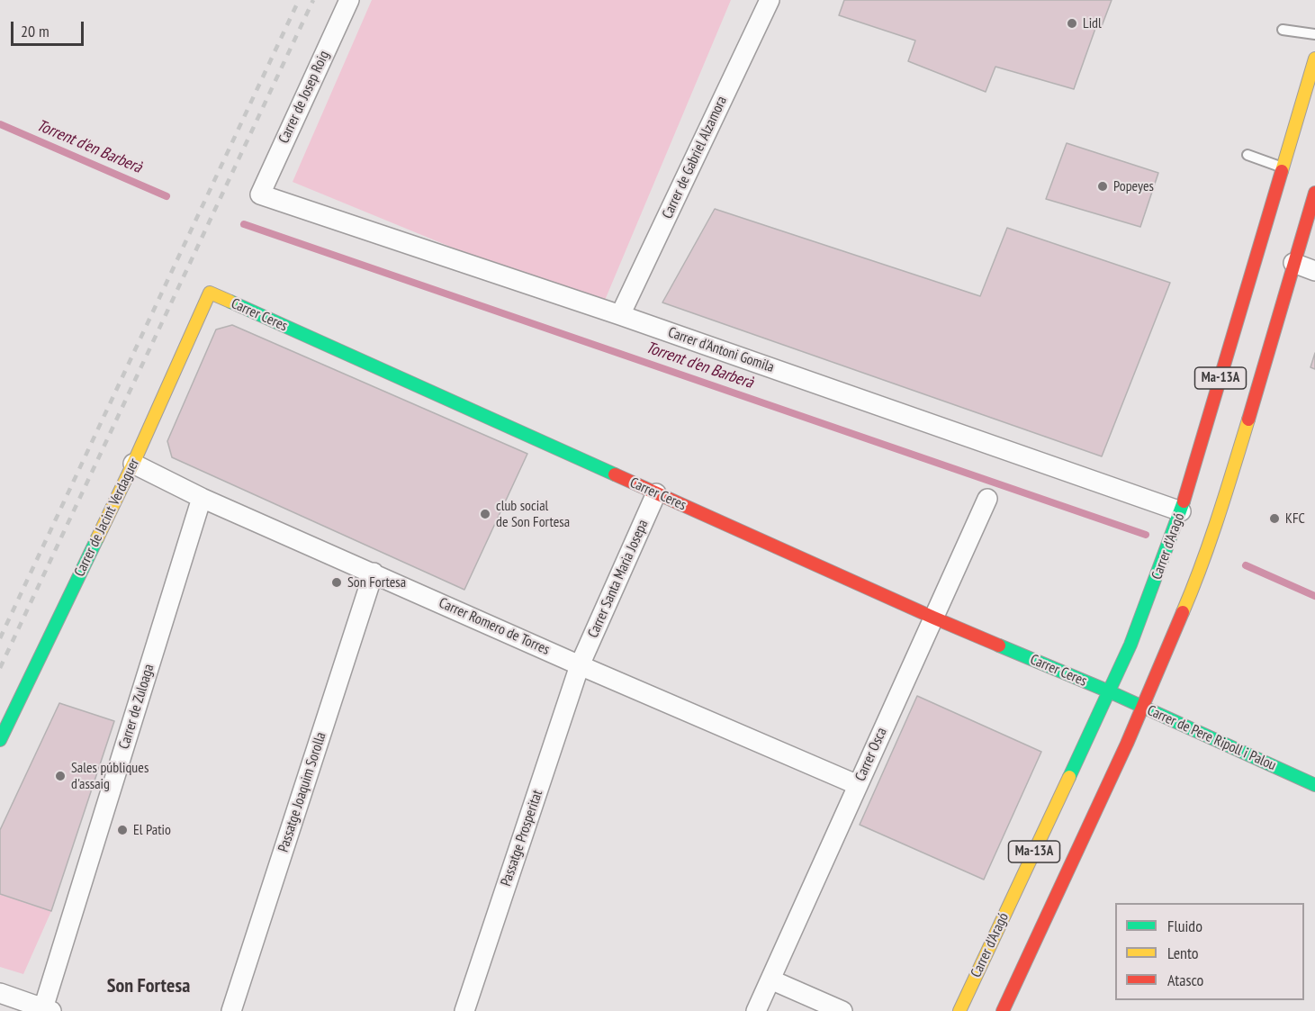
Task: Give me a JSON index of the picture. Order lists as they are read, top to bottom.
{
  "streets": {
    "main road": [
      "Carrer Ceres",
      "Ma-13A",
      "Carrer de Jacint Verdaguer",
      "Carrer d'Aragó",
      "Carrer de Pere Ripoll i Palou"
    ],
    "street": [
      "Carrer de Josep Roig",
      "Carrer de Gabriel Alzamora",
      "Carrer d'Antoni Gomila",
      "Carrer Santa Maria Josepa",
      "Carrer Romero de Torres",
      "Carrer de Zuloaga",
      "Carrer Osca",
      "Passatge Joaquim Sorolla",
      "Passatge Prosperitat"
    ]
  },
  "crossings": [
    ["Carrer de Josep Roig", "Carrer d'Antoni Gomila"],
    ["Carrer de Gabriel Alzamora", "Carrer d'Antoni Gomila"],
    ["Carrer Ceres", "Carrer de Jacint Verdaguer"],
    ["Carrer Ceres", "Carrer d'Aragó"],
    ["Carrer Ceres", "Carrer Santa Maria Josepa"],
    ["Carrer Ceres", "Carrer de Pere Ripoll i Palou"],
    ["Carrer Ceres", "Carrer Osca"],
    ["Carrer d'Antoni Gomila", "Carrer d'Aragó"],
    ["Ma-13A", "Carrer de Pere Ripoll i Palou"],
    ["Carrer de Jacint Verdaguer", "Carrer Romero de Torres"],
    ["Carrer d'Aragó", "Carrer de Pere Ripoll i Palou"],
    ["Carrer Santa Maria Josepa", "Carrer Romero de Torres"],
    ["Carrer Santa Maria Josepa", "Passatge Prosperitat"],
    ["Carrer Romero de Torres", "Carrer de Zuloaga"],
    ["Carrer Romero de Torres", "Carrer Osca"],
    ["Carrer Romero de Torres", "Passatge Joaquim Sorolla"],
    ["Carrer Romero de Torres", "Passatge Prosperitat"]
  ],
  "districts": ["Son Fortesa"],
  "water": ["Torrent d'en Barberà"],
  "places": [
    "Lidl",
    "Popeyes",
    "club social de Son Fortesa",
    "KFC",
    "Son Fortesa",
    "Sales públiques d'assaig",
    "El Patio"
  ],
  "legend": ["Fluido", "Lento", "Atasco"],
  "scale_bar": "20 m"
}
